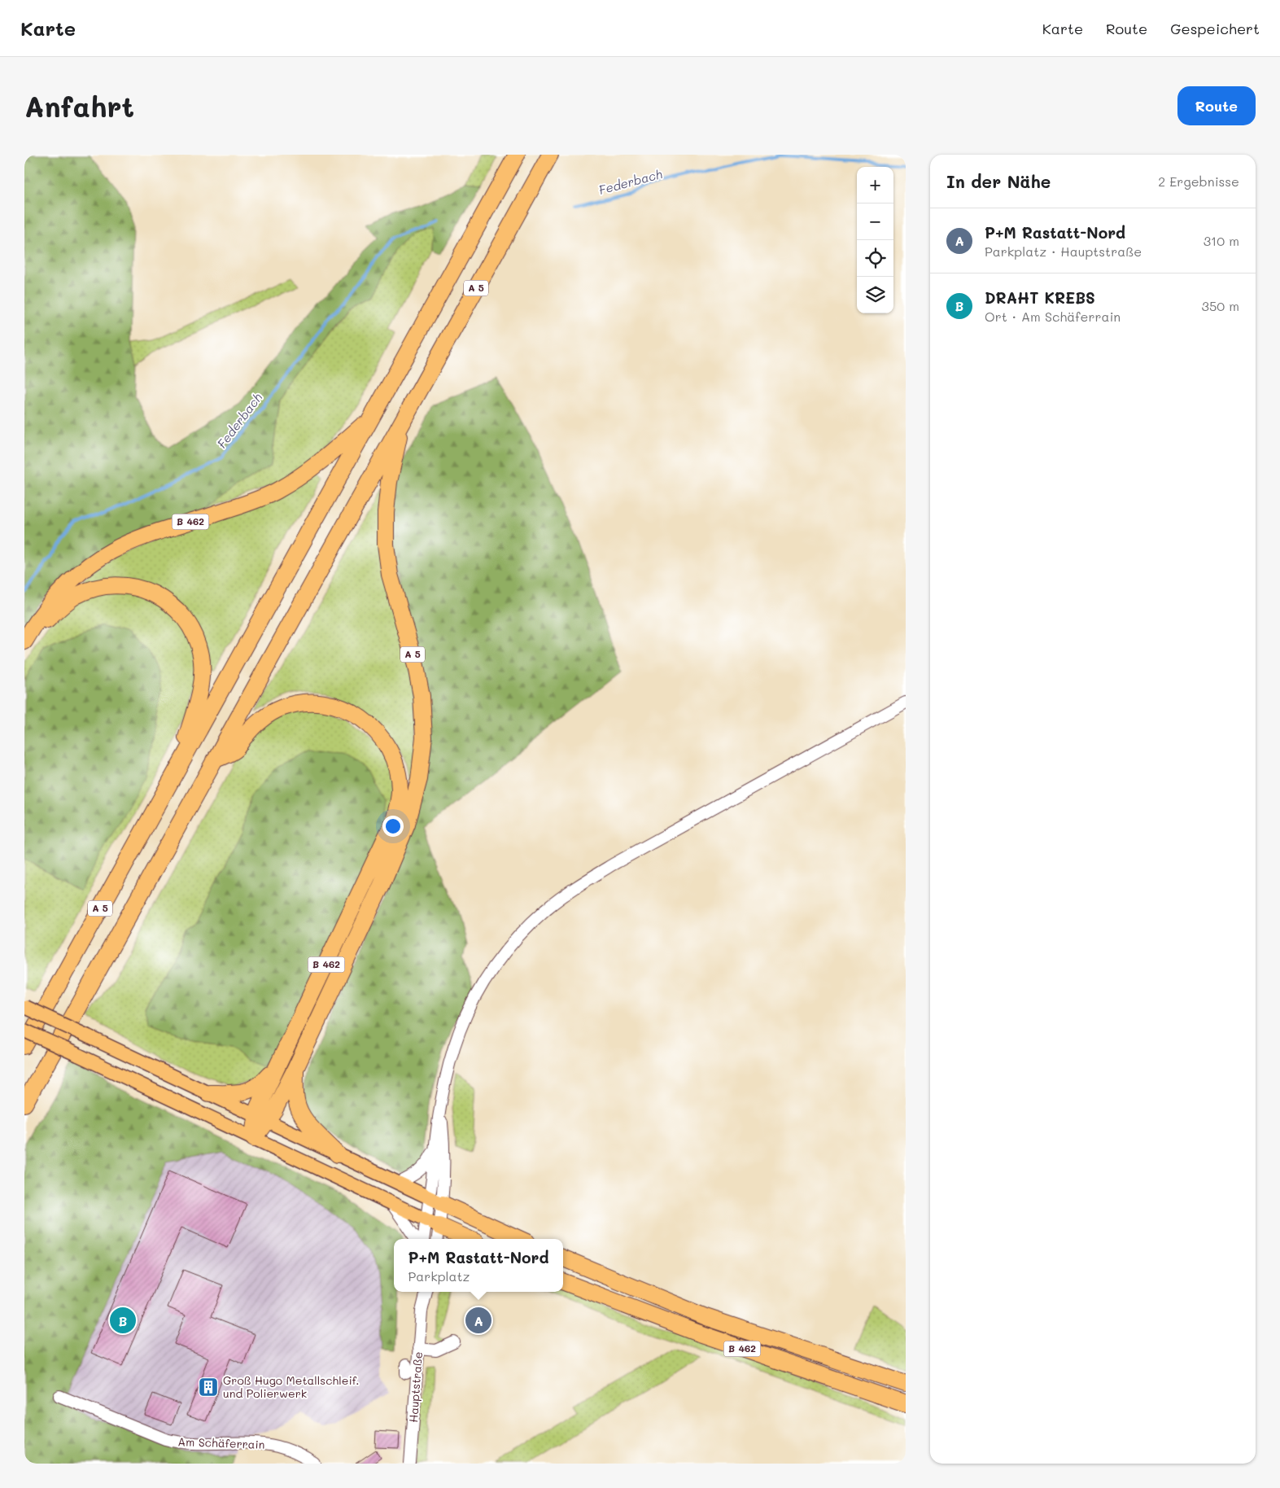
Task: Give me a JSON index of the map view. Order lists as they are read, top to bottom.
{
  "streets": {
    "highway": ["A 5", "B 462"],
    "street": ["Hauptstraße", "Am Schäferrain"]
  },
  "crossings": [
    ["A 5", "B 462"]
  ],
  "water": ["Federbach"],
  "places": {
    "building": ["Groß Hugo Metallschleif. und Polierwerk"]
  },
  "page": {
    "header": "Karte",
    "nav": ["Karte", "Route", "Gespeichert"],
    "buttons": "Route",
    "title": "Anfahrt",
    "heading": ["In der Nähe", "2 Ergebnisse"],
    "map_buttons": ["+", "−"],
    "list": [
      {
        "mark": "A",
        "name": "P+M Rastatt-Nord",
        "note": "Parkplatz · Hauptstraße",
        "value": "310 m"
      },
      {
        "mark": "B",
        "name": "DRAHT KREBS",
        "note": "Ort · Am Schäferrain",
        "value": "350 m"
      }
    ],
    "popup": ["P+M Rastatt-Nord", "Parkplatz"],
    "pins": ["A", "B"]
  }
}
